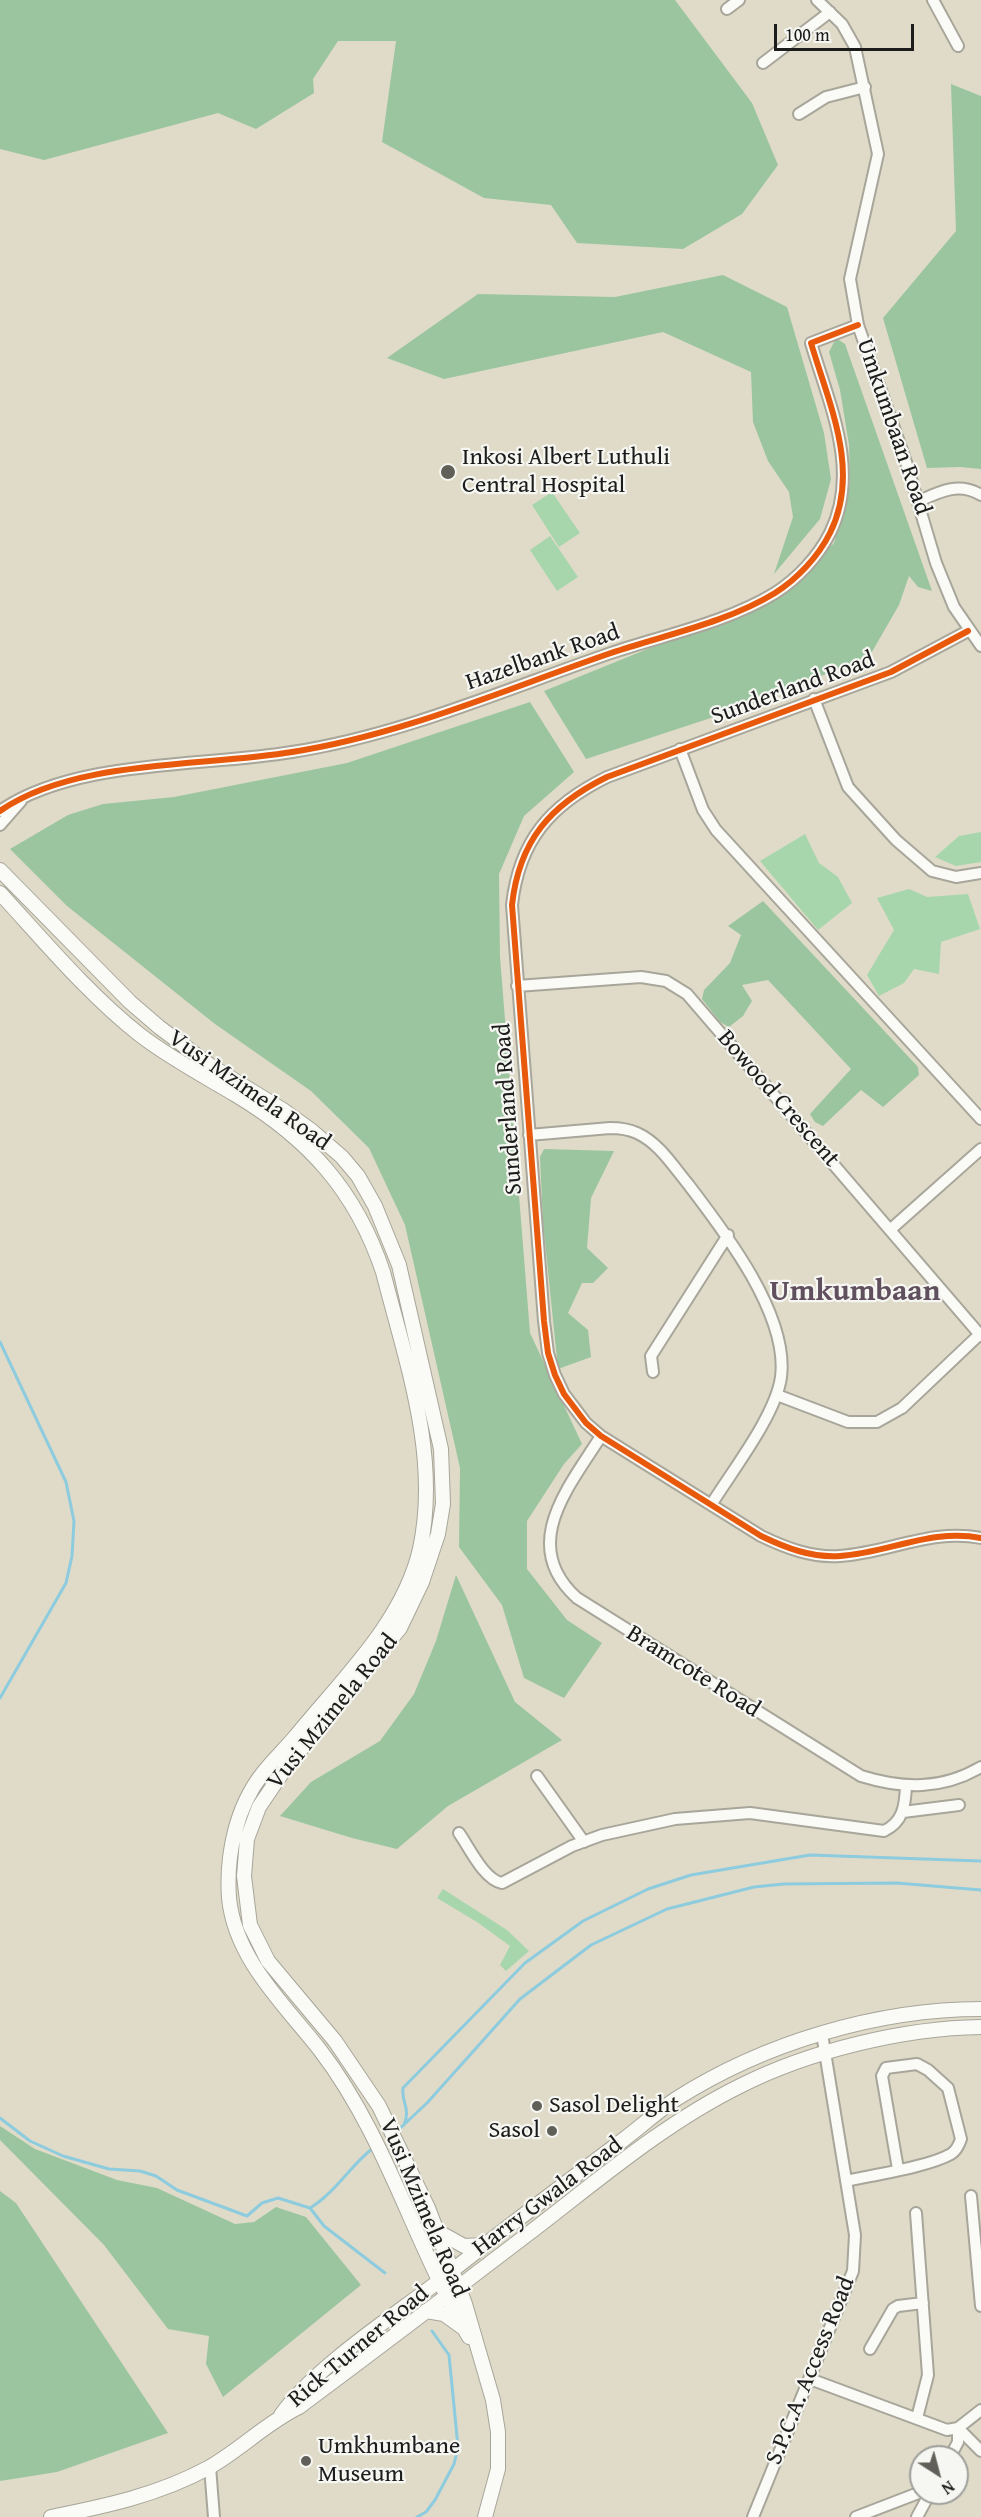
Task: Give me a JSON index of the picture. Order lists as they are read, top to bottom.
{
  "streets": {
    "main road": ["Vusi Mzimela Road", "Harry Gwala Road", "Rick Turner Road"],
    "street": [
      "Umkumbaan Road",
      "Hazelbank Road",
      "Sunderland Road",
      "Bowood Crescent",
      "Bramcote Road",
      "S.P.C.A. Access Road"
    ]
  },
  "crossings": [
    ["Umkumbaan Road", "Hazelbank Road"],
    ["Umkumbaan Road", "Sunderland Road"],
    ["Sunderland Road", "Bowood Crescent"],
    ["Sunderland Road", "Bramcote Road"],
    ["Vusi Mzimela Road", "Harry Gwala Road"],
    ["Vusi Mzimela Road", "Rick Turner Road"],
    ["Harry Gwala Road", "Rick Turner Road"],
    ["Harry Gwala Road", "S.P.C.A. Access Road"]
  ],
  "districts": ["Umkumbaan"],
  "places": [
    "Inkosi Albert Luthuli Central Hospital",
    "Sasol Delight",
    "Sasol",
    "Umkhumbane Museum"
  ],
  "scale_bar": "100 m",
  "north": "bottom right"
}
